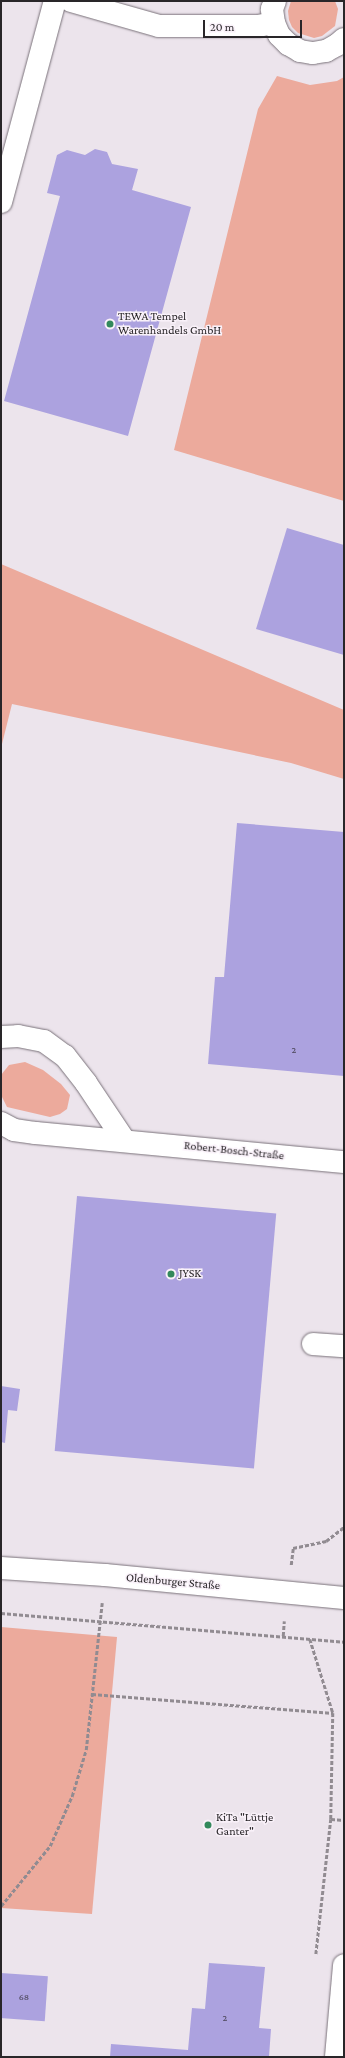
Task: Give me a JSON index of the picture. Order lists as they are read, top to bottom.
{
  "streets": {
    "street": ["Robert-Bosch-Straße", "Oldenburger Straße"]
  },
  "places": ["TEWA Tempel Warenhandels GmbH", "JYSK", "KiTa \"Lüttje Ganter\""],
  "house_numbers": ["2", "68", "2"],
  "scale_bar": "20 m"
}
